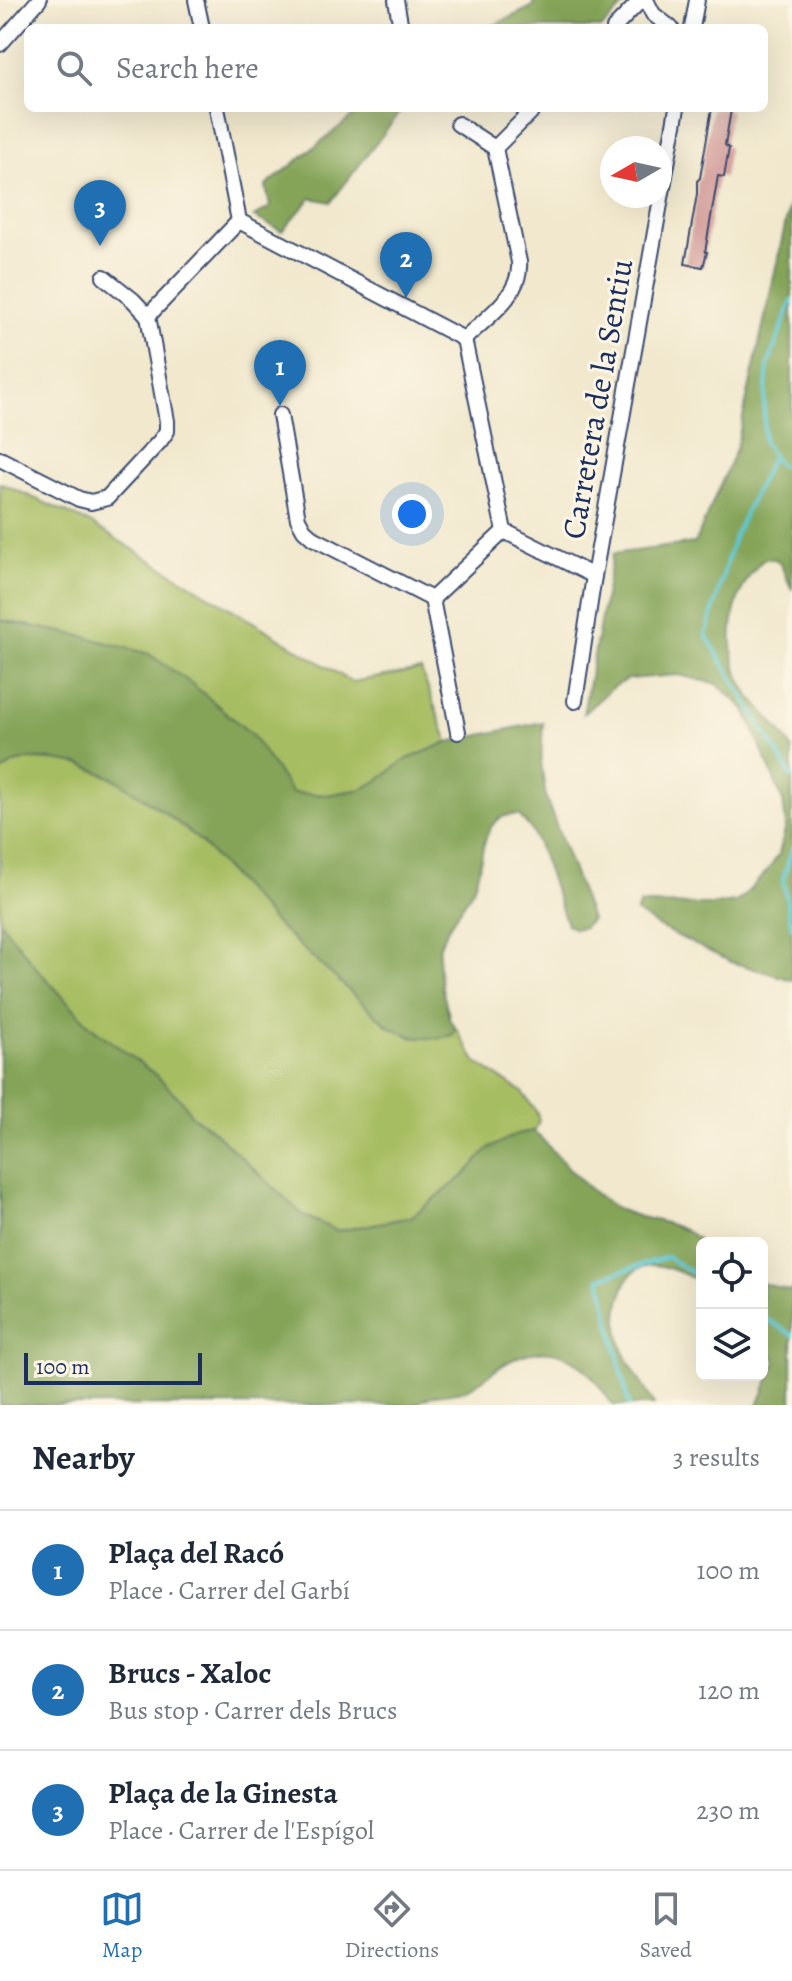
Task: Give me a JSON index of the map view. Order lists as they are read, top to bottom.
{
  "streets": {
    "street": ["Carretera de la Sentiu"]
  },
  "scale_bar": "100 m",
  "north": "left",
  "page": {
    "search": "Search here",
    "pins": ["3", "2", "1"],
    "scale": "100 m",
    "heading": ["Nearby", "3 results"],
    "list": [
      {
        "mark": "1",
        "name": "Plaça del Racó",
        "note": "Place · Carrer del Garbí",
        "value": "100 m"
      },
      {
        "mark": "2",
        "name": "Brucs - Xaloc",
        "note": "Bus stop · Carrer dels Brucs",
        "value": "120 m"
      },
      {
        "mark": "3",
        "name": "Plaça de la Ginesta",
        "note": "Place · Carrer de l'Espígol",
        "value": "230 m"
      }
    ],
    "nav": ["Map", "Directions", "Saved"]
  }
}
